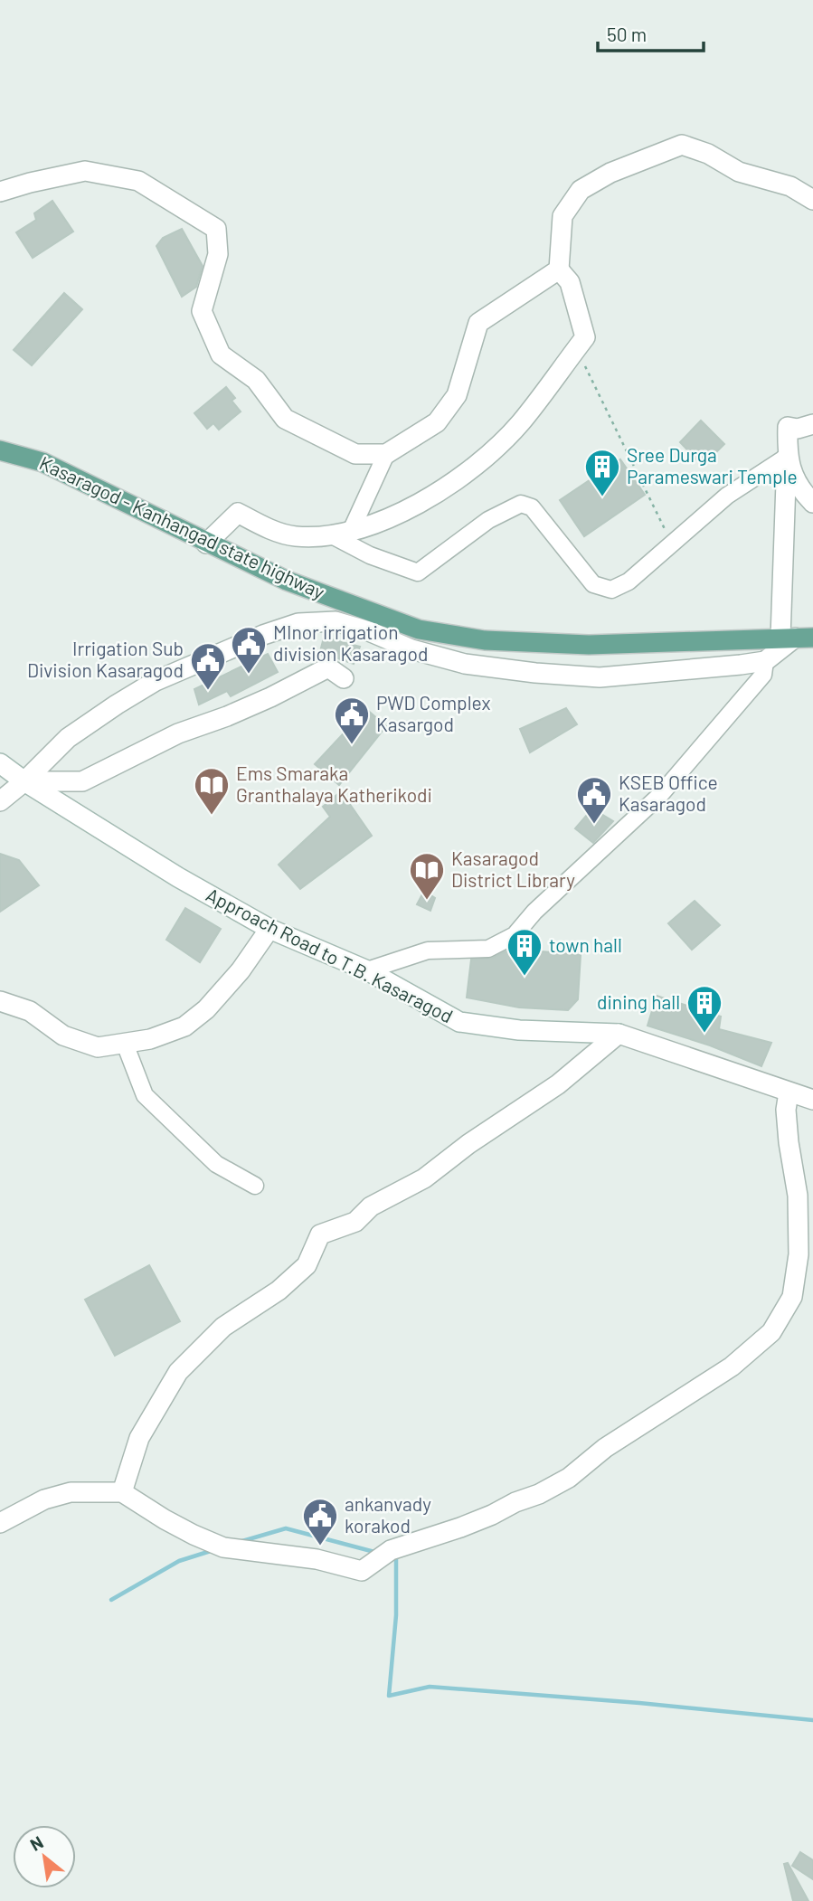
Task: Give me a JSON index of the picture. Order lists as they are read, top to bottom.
{
  "streets": {
    "main road": ["Kasaragod - Kanhangad state highway"],
    "street": ["Approach Road to T.B. Kasaragod"]
  },
  "places": {
    "building": ["Sree Durga Parameswari Temple", "town hall", "dining hall"],
    "public building": [
      "MInor irrigation division Kasaragod",
      "Irrigation Sub Division Kasaragod",
      "PWD Complex Kasargod",
      "KSEB Office Kasaragod",
      "ankanvady korakod"
    ],
    "library": ["Ems Smaraka Granthalaya Katherikodi", "Kasaragod District Library"]
  },
  "scale_bar": "50 m",
  "north": "top left"
}
